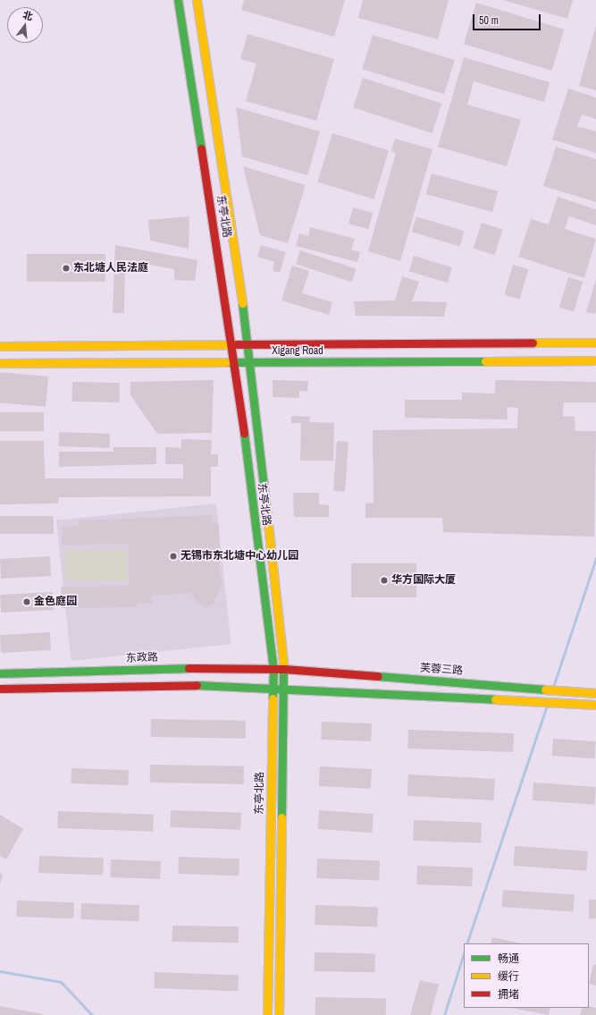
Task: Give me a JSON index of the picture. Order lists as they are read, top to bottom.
{
  "streets": {
    "main road": [
      "东亭北路",
      "Xigang Road",
      "东政路",
      "芙蓉三路"
    ]
  },
  "crossings": [
    ["东亭北路", "Xigang Road"],
    ["东亭北路", "东政路"],
    ["东亭北路", "芙蓉三路"],
    ["东政路", "芙蓉三路"]
  ],
  "places": [
    "东北塘人民法庭",
    "无锡市东北塘中心幼儿园",
    "华方国际大厦",
    "金色庭园"
  ],
  "legend": ["畅通", "缓行", "拥堵"],
  "scale_bar": "50 m",
  "north": "top"
}
